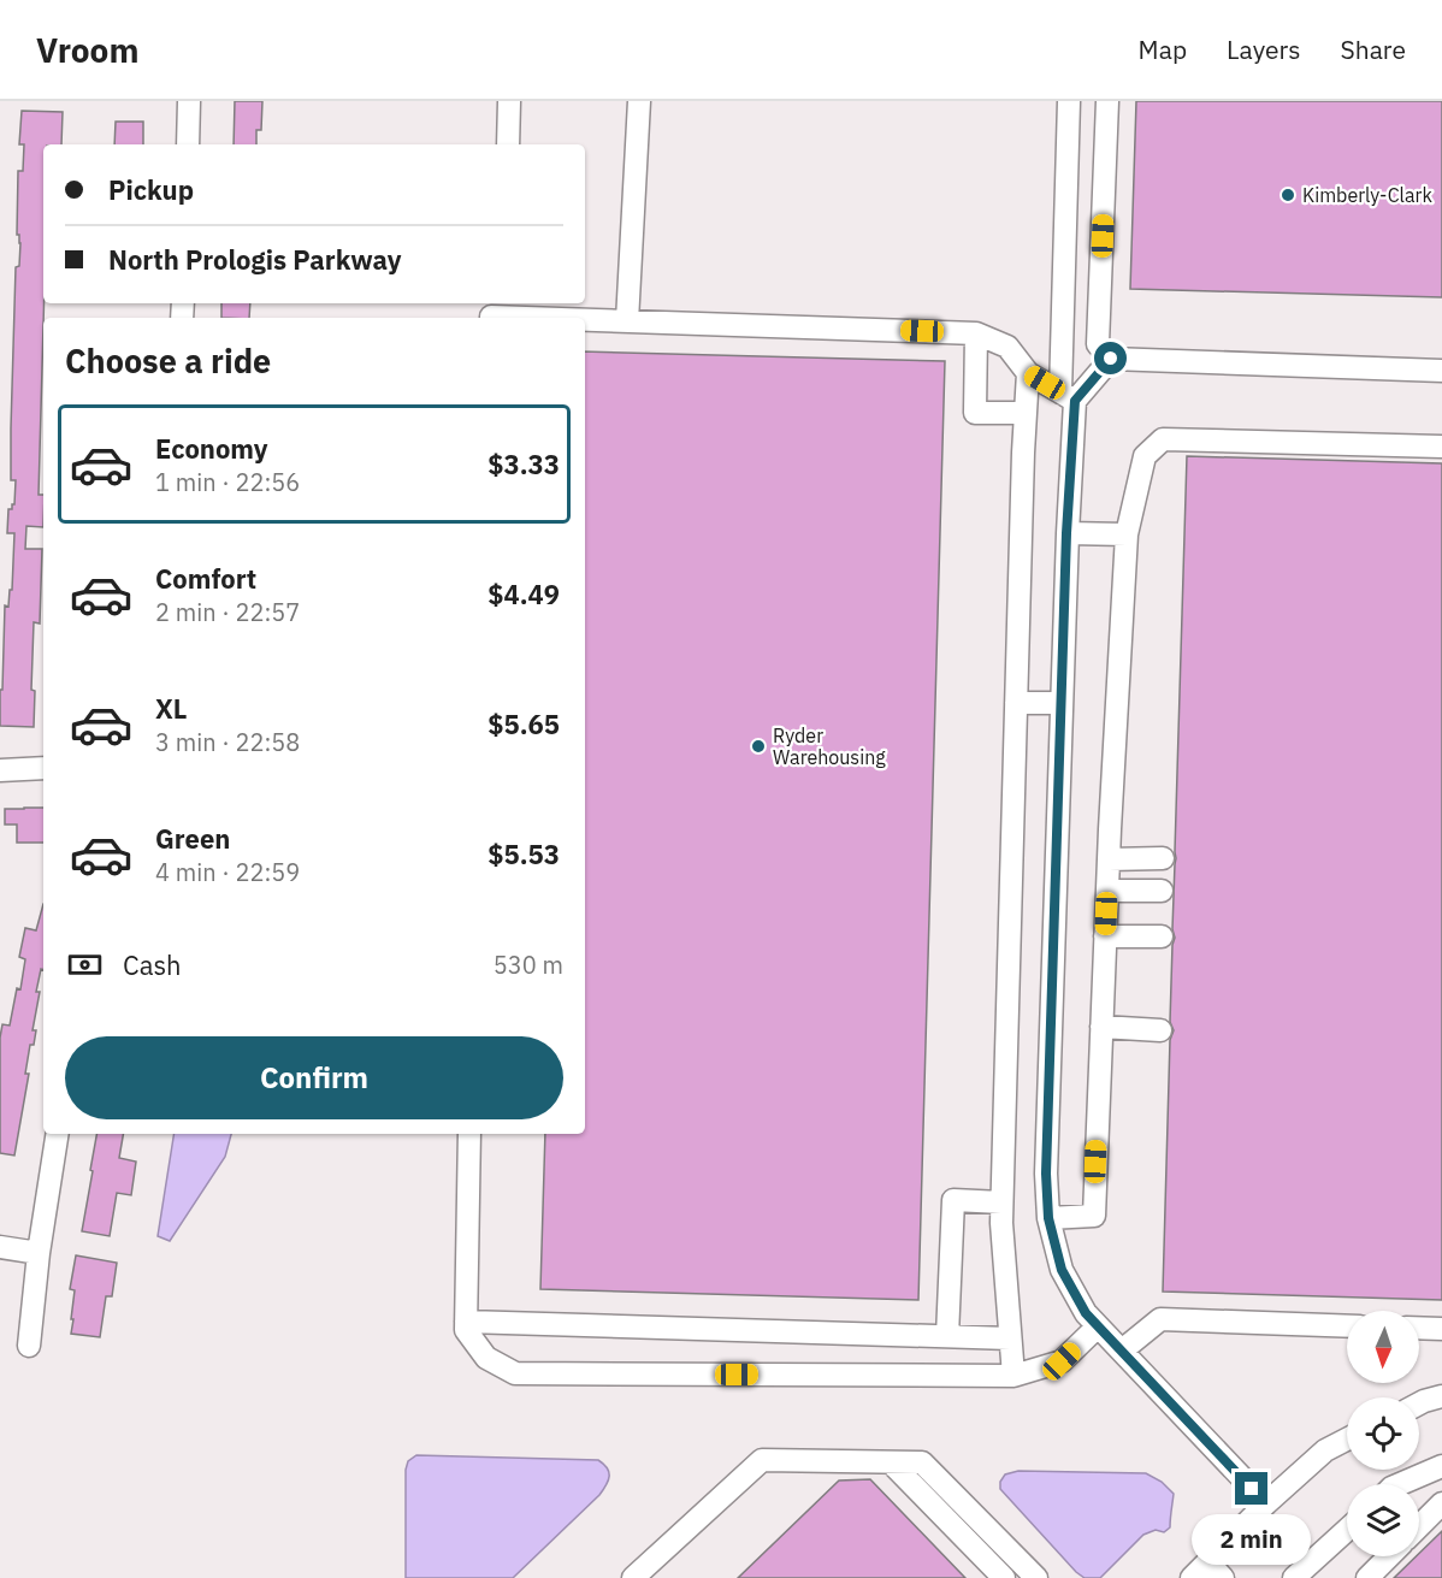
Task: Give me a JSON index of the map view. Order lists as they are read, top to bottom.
{
  "places": ["Kimberly-Clark", "Ryder Warehousing"],
  "north": "bottom",
  "page": {
    "header": "Vroom",
    "nav": ["Map", "Layers", "Share"],
    "banner": ["Pickup", "North Prologis Parkway"],
    "heading": "Choose a ride",
    "list": [
      {
        "name": "Economy",
        "note": "1 min · 22:56",
        "value": "$3.33"
      },
      {
        "name": "Comfort",
        "note": "2 min · 22:57",
        "value": "$4.49"
      },
      {
        "name": "XL",
        "note": "3 min · 22:58",
        "value": "$5.65"
      },
      {
        "name": "Green",
        "note": "4 min · 22:59",
        "value": "$5.53"
      }
    ],
    "pay": ["Cash", "530 m"],
    "buttons": "Confirm",
    "bubble": "2 min"
  }
}
